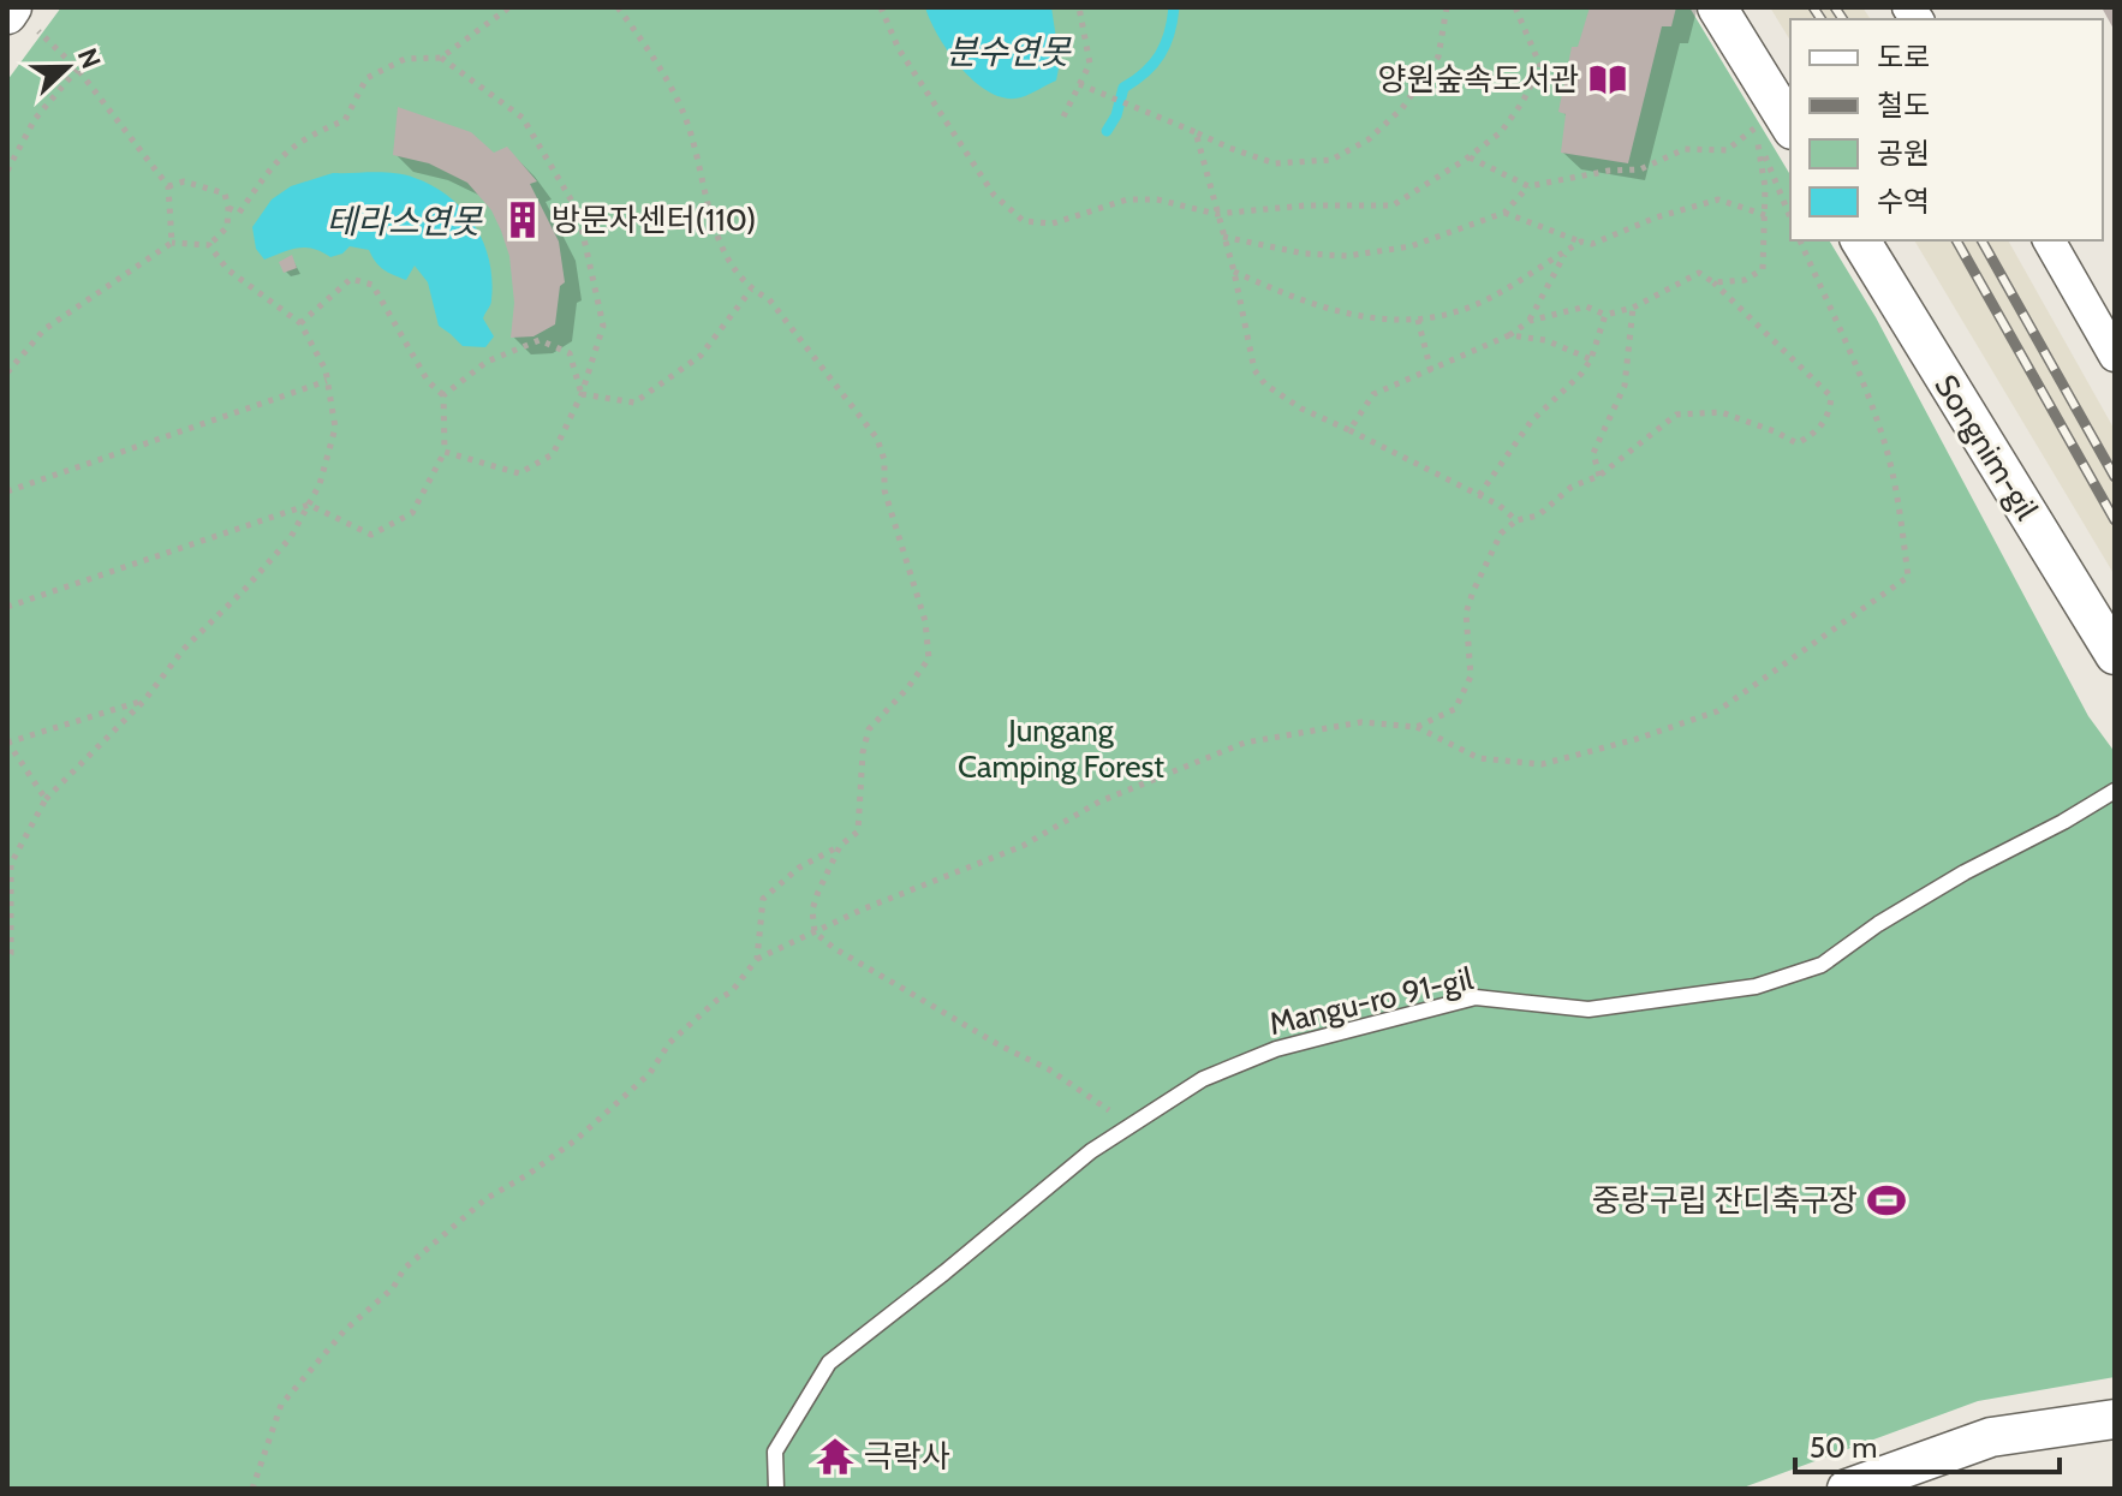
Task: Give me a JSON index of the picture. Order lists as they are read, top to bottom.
{
  "streets": {
    "street": ["Songnim-gil"],
    "lane": ["Mangu-ro 91-gil"]
  },
  "water": ["분수연못", "테라스연못"],
  "parks": ["Jungang Camping Forest"],
  "places": {
    "library": ["양원숲속도서관"],
    "building": ["방문자센터(110)"],
    "sports": ["중랑구립 잔디축구장"],
    "temple": ["극락사"]
  },
  "legend": [
    "도로",
    "철도",
    "공원",
    "수역"
  ],
  "scale_bar": "50 m",
  "north": "right"
}
